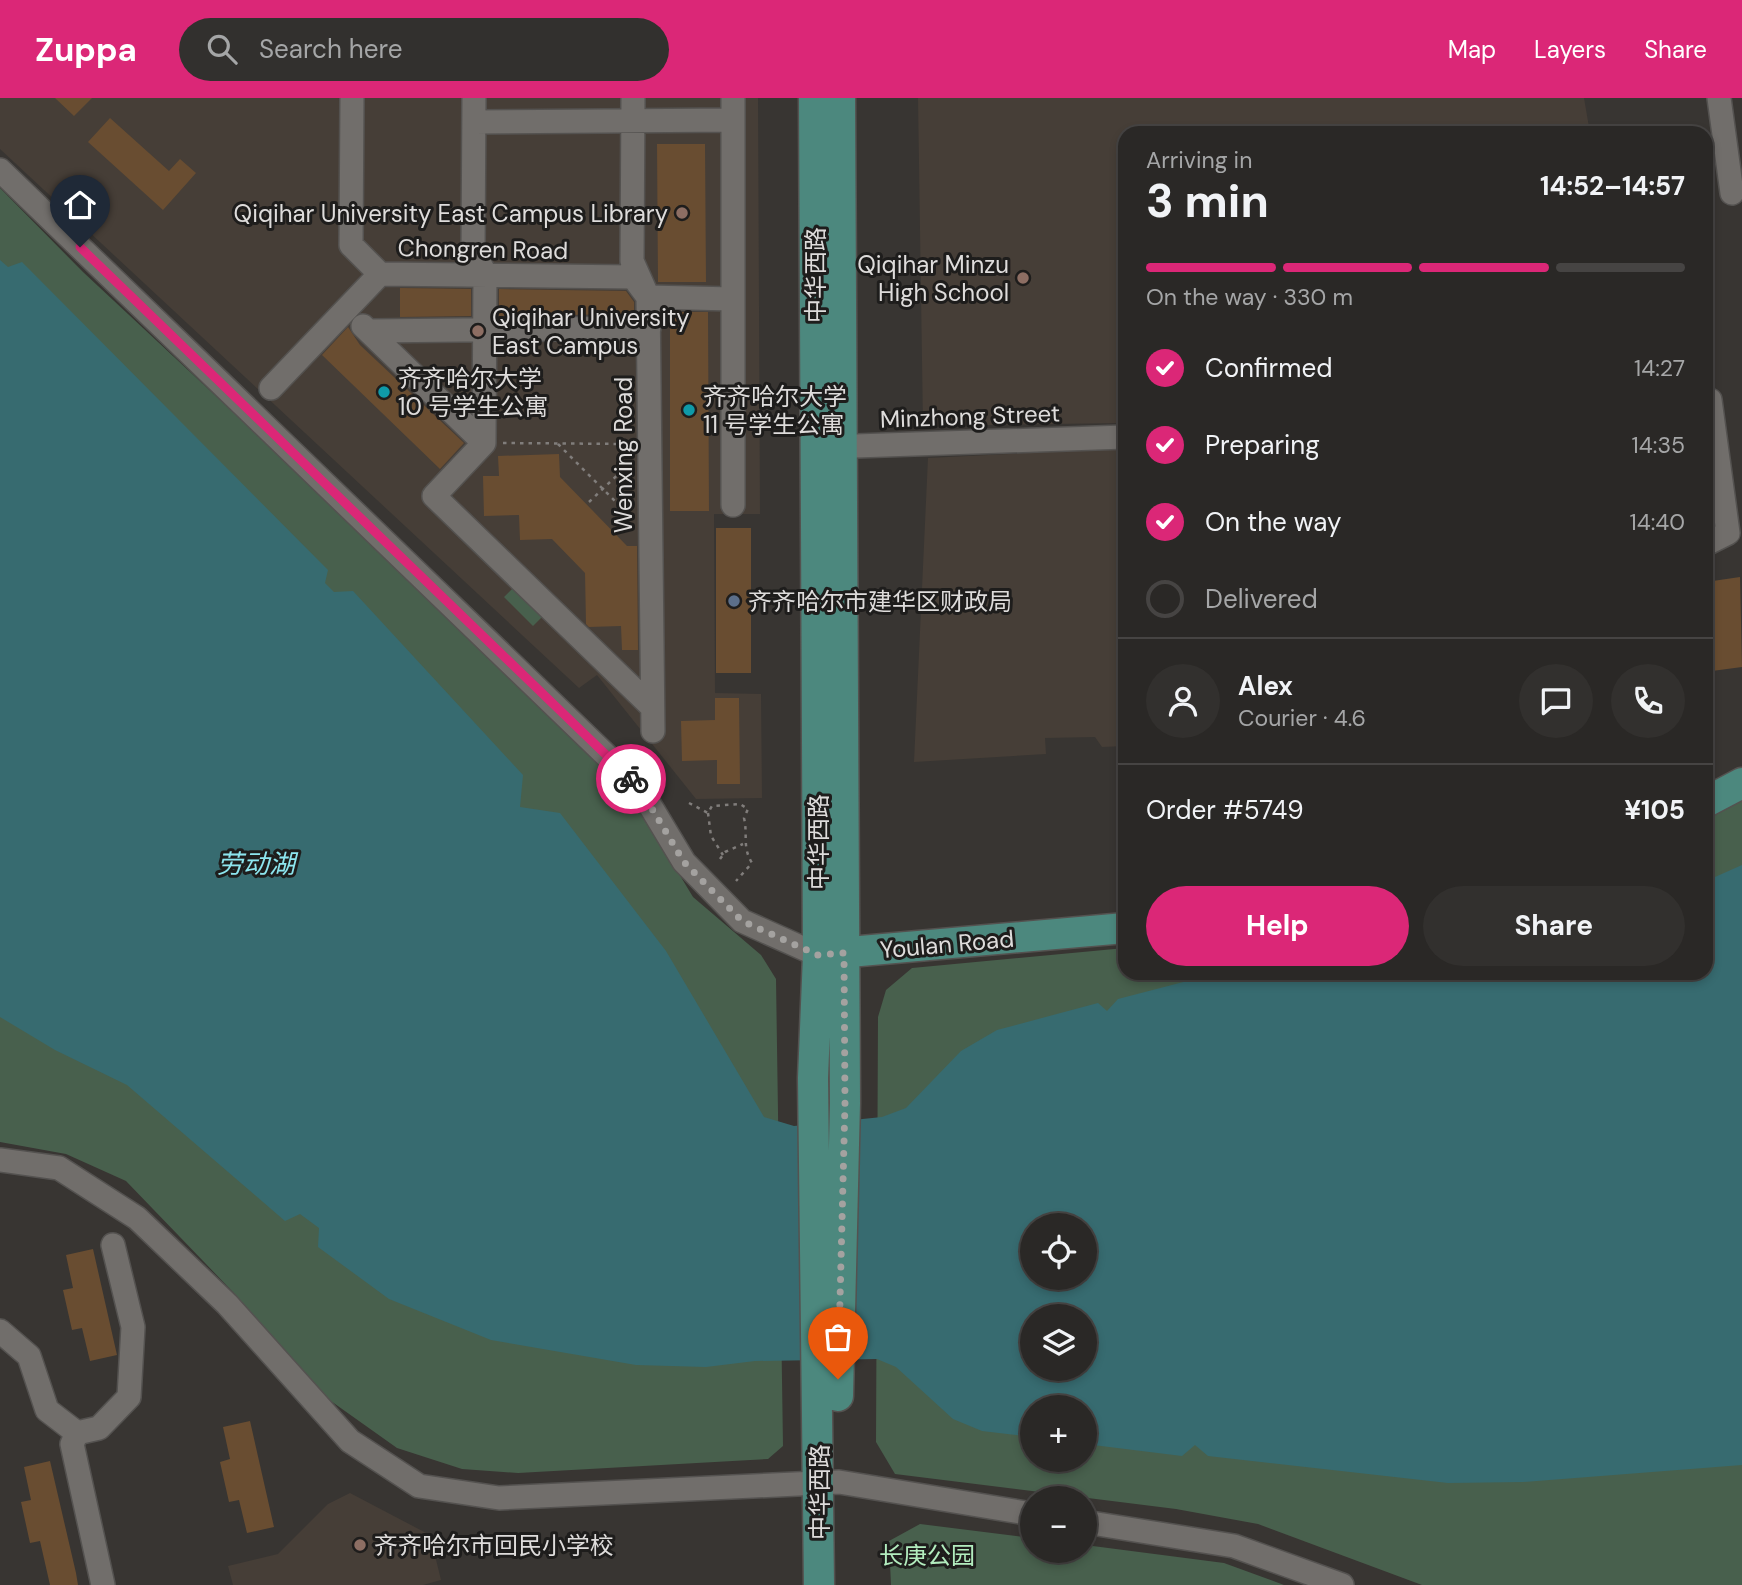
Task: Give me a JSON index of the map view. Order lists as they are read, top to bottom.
{
  "streets": {
    "main road": ["中华西路", "Youlan Road"],
    "street": ["Chongren Road", "Minzhong Street", "Wenxing Road"]
  },
  "crossings": [
    ["Chongren Road", "Wenxing Road"],
    ["中华西路", "Minzhong Street"],
    ["中华西路", "Youlan Road"]
  ],
  "water": ["劳动湖"],
  "parks": ["长庚公园"],
  "places": [
    "Qiqihar University East Campus Library",
    "Qiqihar Minzu High School",
    "Qiqihar University East Campus",
    "齐齐哈尔大学 10 号学生公寓",
    "齐齐哈尔大学 11 号学生公寓",
    "齐齐哈尔市建华区财政局",
    "齐齐哈尔市回民小学校"
  ],
  "page": {
    "header": "Zuppa",
    "search": "Search here",
    "nav": ["Map", "Layers", "Share"],
    "heading": ["3 min", "Arriving in", "14:52–14:57"],
    "panel": [
      "Alex",
      "Courier · 4.6",
      "Order #5749",
      "¥105"
    ],
    "bar": "On the way · 330 m",
    "list": [
      ["Confirmed", "14:27"],
      ["Preparing", "14:35"],
      ["On the way", "14:40"],
      "Delivered"
    ],
    "buttons": ["Help", "Share"],
    "map_buttons": ["+", "−"]
  }
}
